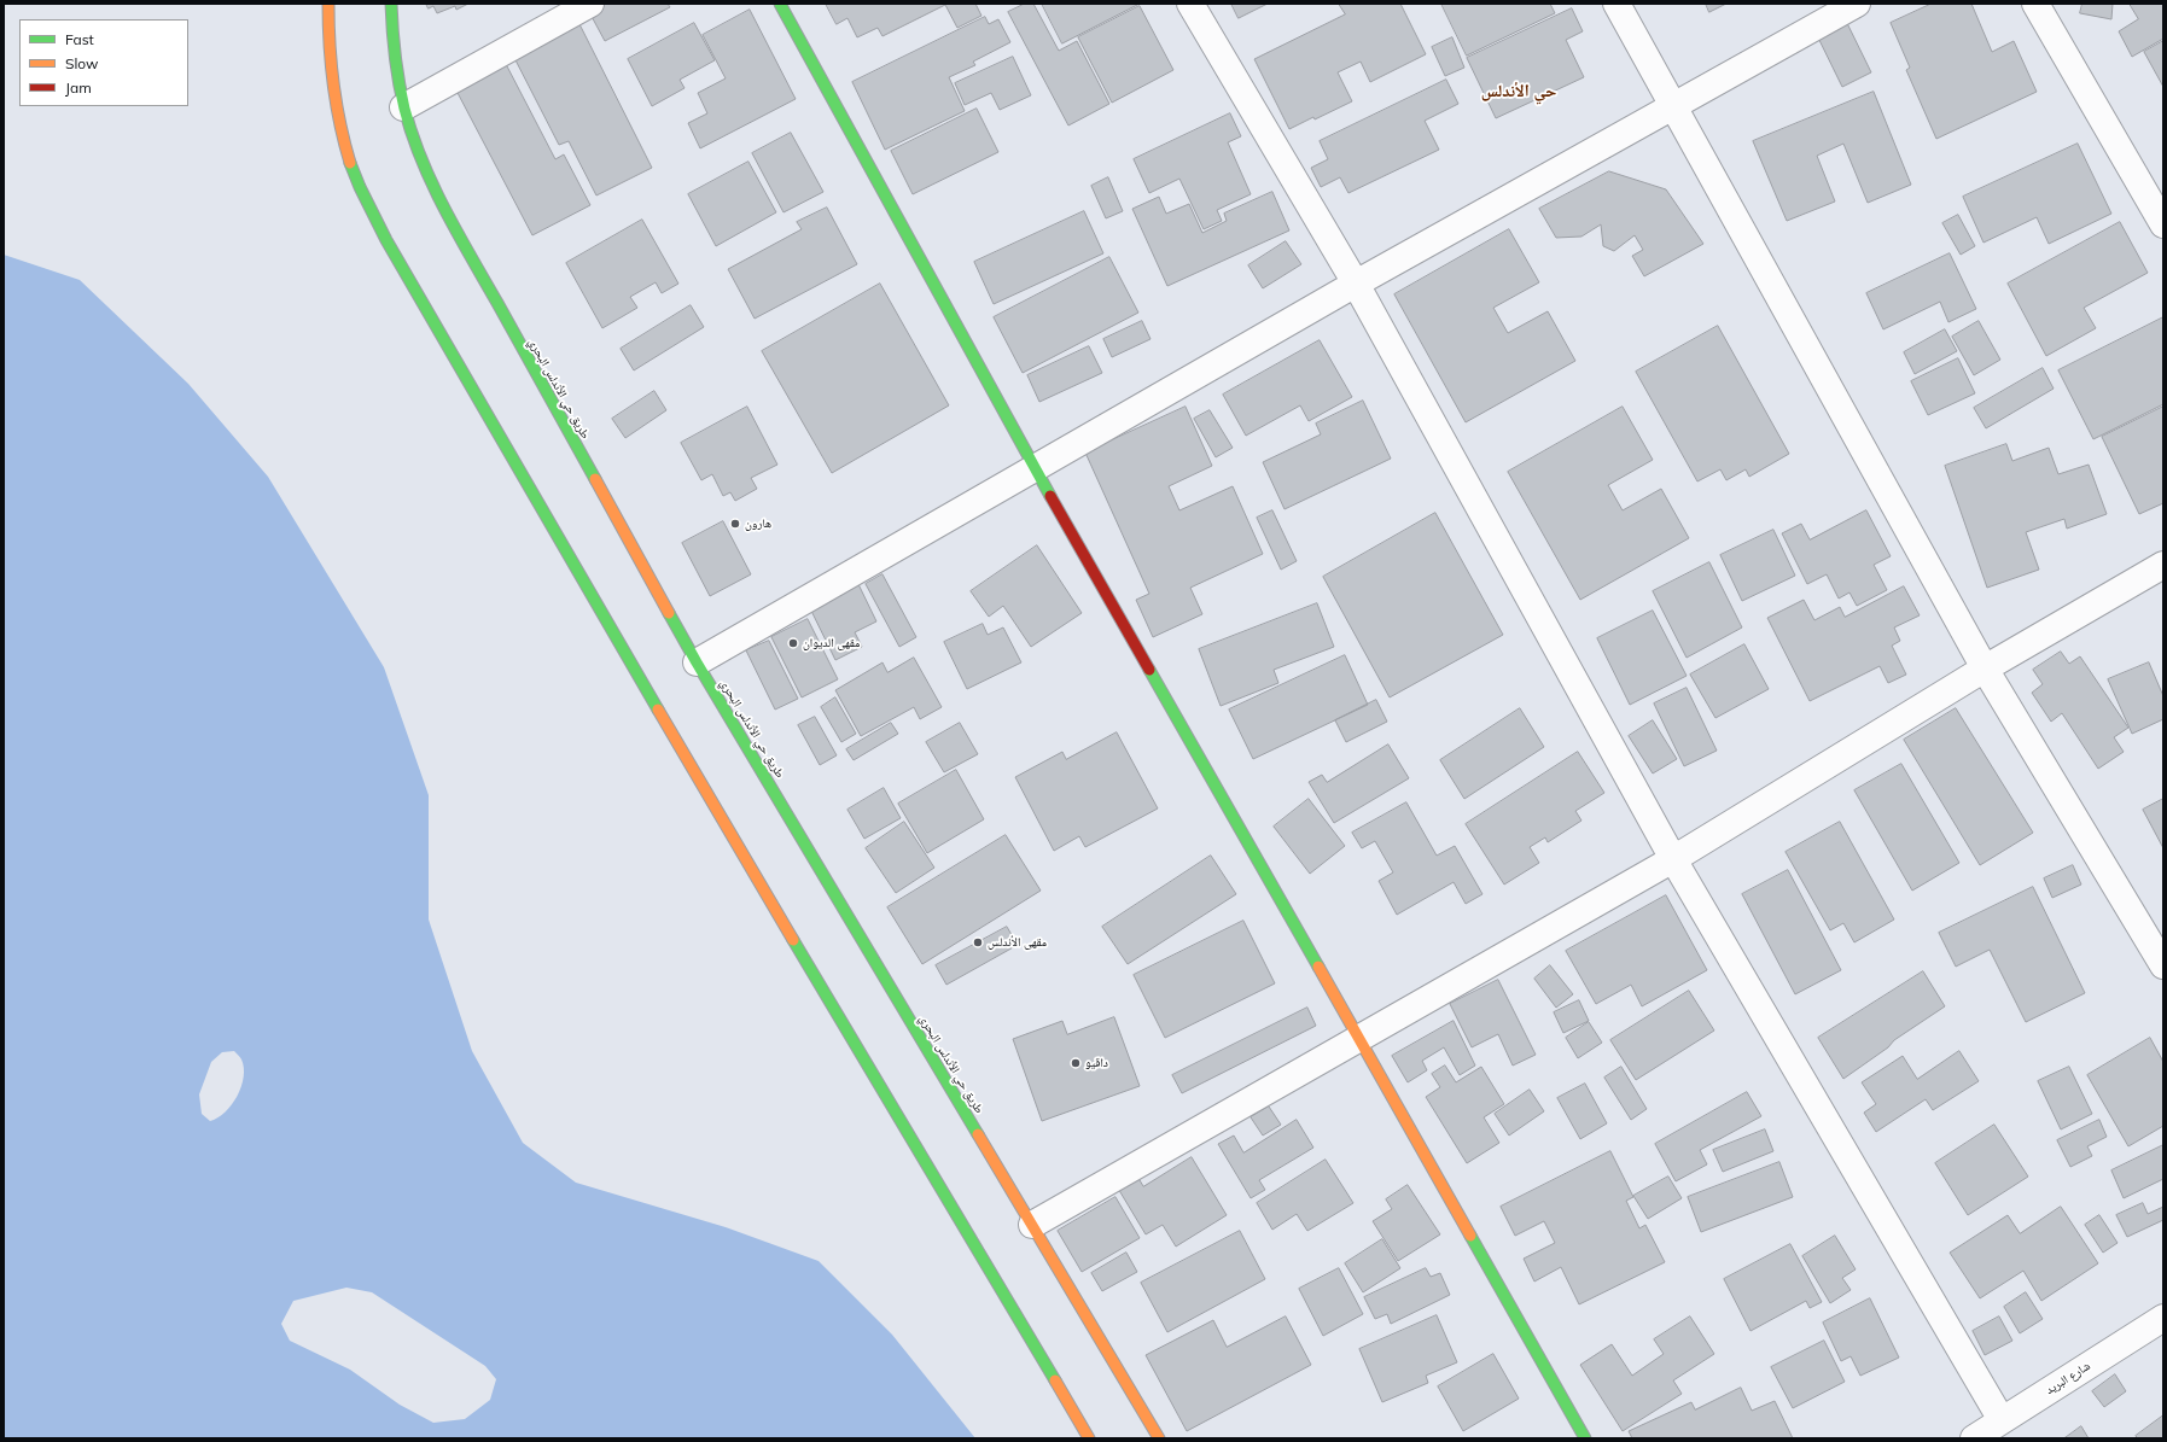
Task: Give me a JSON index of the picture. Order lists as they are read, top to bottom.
{
  "streets": {
    "street": ["طريق حي الأندلس البحري", "شارع البريد"]
  },
  "districts": ["حي الأندلس"],
  "places": [
    "هارون",
    "مقهى الديوان",
    "مقهى الأندلس",
    "داقيو"
  ],
  "legend": ["Fast", "Slow", "Jam"]
}
